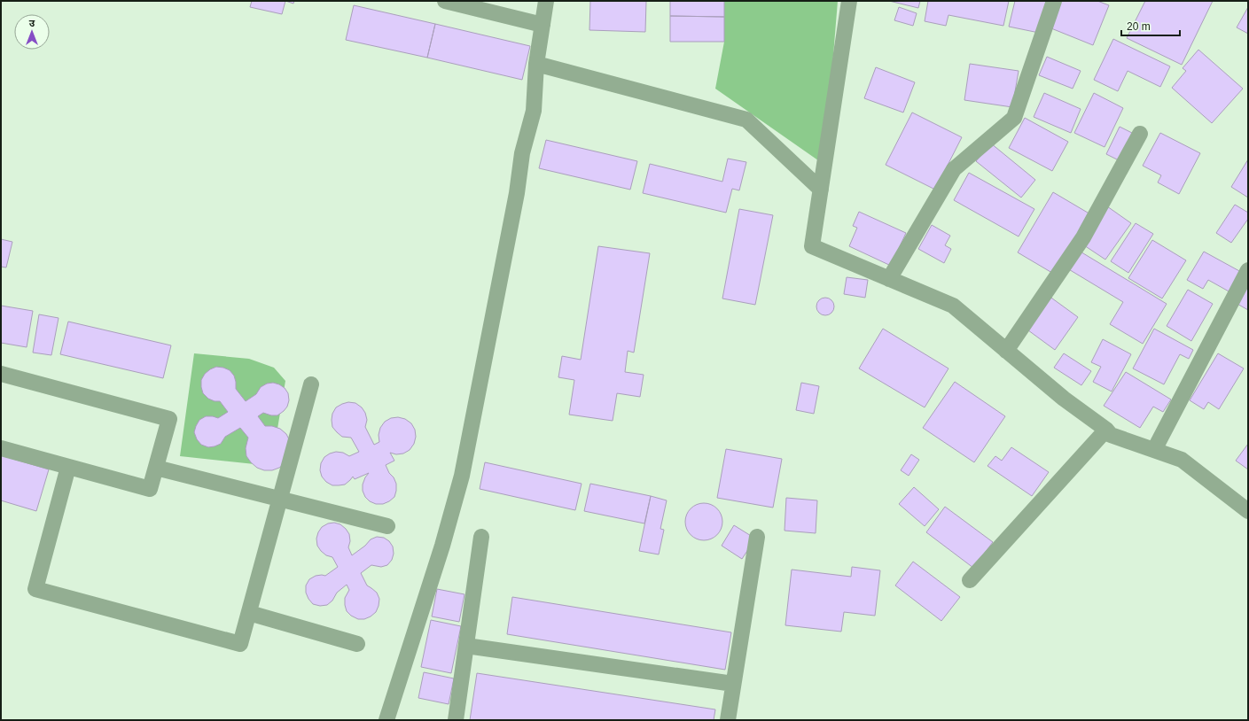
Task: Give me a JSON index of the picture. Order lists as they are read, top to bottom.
{
  "scale_bar": "20 m",
  "north": "top"
}
